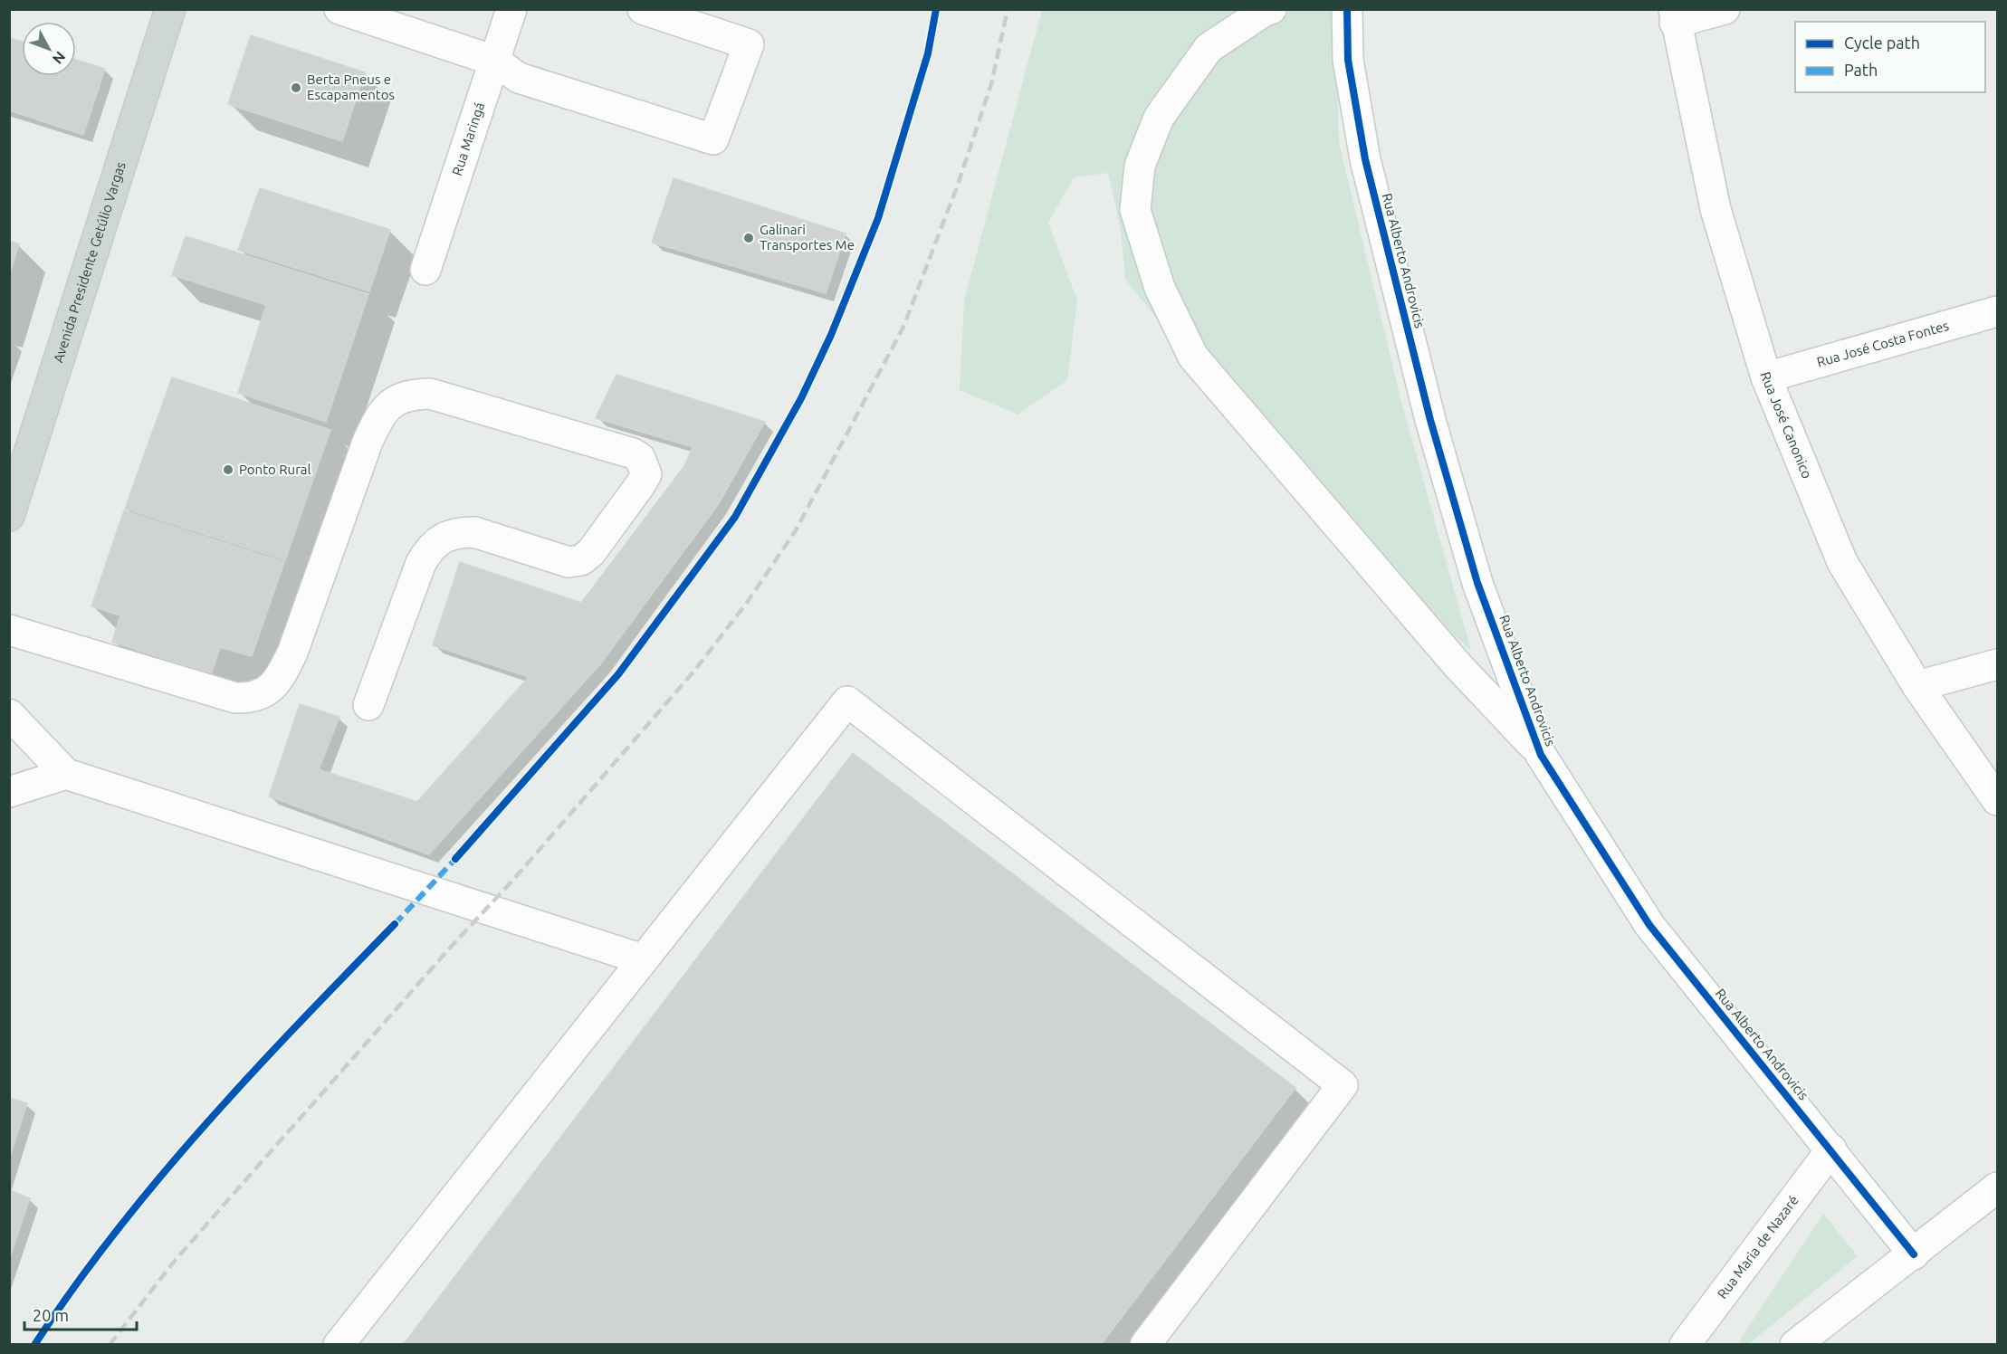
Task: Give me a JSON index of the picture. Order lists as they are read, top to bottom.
{
  "streets": {
    "main road": ["Avenida Presidente Getúlio Vargas"],
    "street": [
      "Rua Maringá",
      "Rua Alberto Androvicis",
      "Rua José Costa Fontes",
      "Rua José Canonico",
      "Rua Maria de Nazaré"
    ]
  },
  "crossings": [
    ["Rua Alberto Androvicis", "Rua Maria de Nazaré"],
    ["Rua José Costa Fontes", "Rua José Canonico"]
  ],
  "places": ["Berta Pneus e Escapamentos", "Galinari Transportes Me", "Ponto Rural"],
  "legend": ["Cycle path", "Path"],
  "scale_bar": "20 m",
  "north": "bottom right"
}
